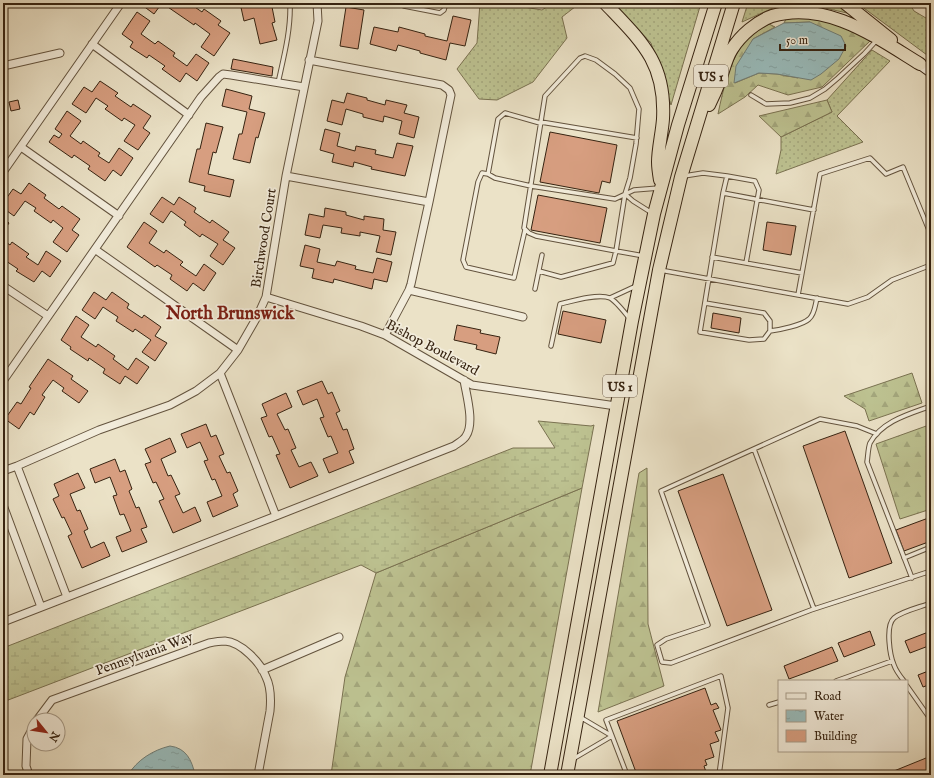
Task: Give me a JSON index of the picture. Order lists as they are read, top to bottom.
{
  "streets": {
    "highway": ["US 1"],
    "street": ["Birchwood Court", "Bishop Boulevard", "Pennsylvania Way"]
  },
  "crossings": [
    ["US 1", "Bishop Boulevard"],
    ["Birchwood Court", "Bishop Boulevard"]
  ],
  "districts": ["North Brunswick"],
  "legend": ["Road", "Water", "Building"],
  "scale_bar": "50 m",
  "north": "bottom right"
}
